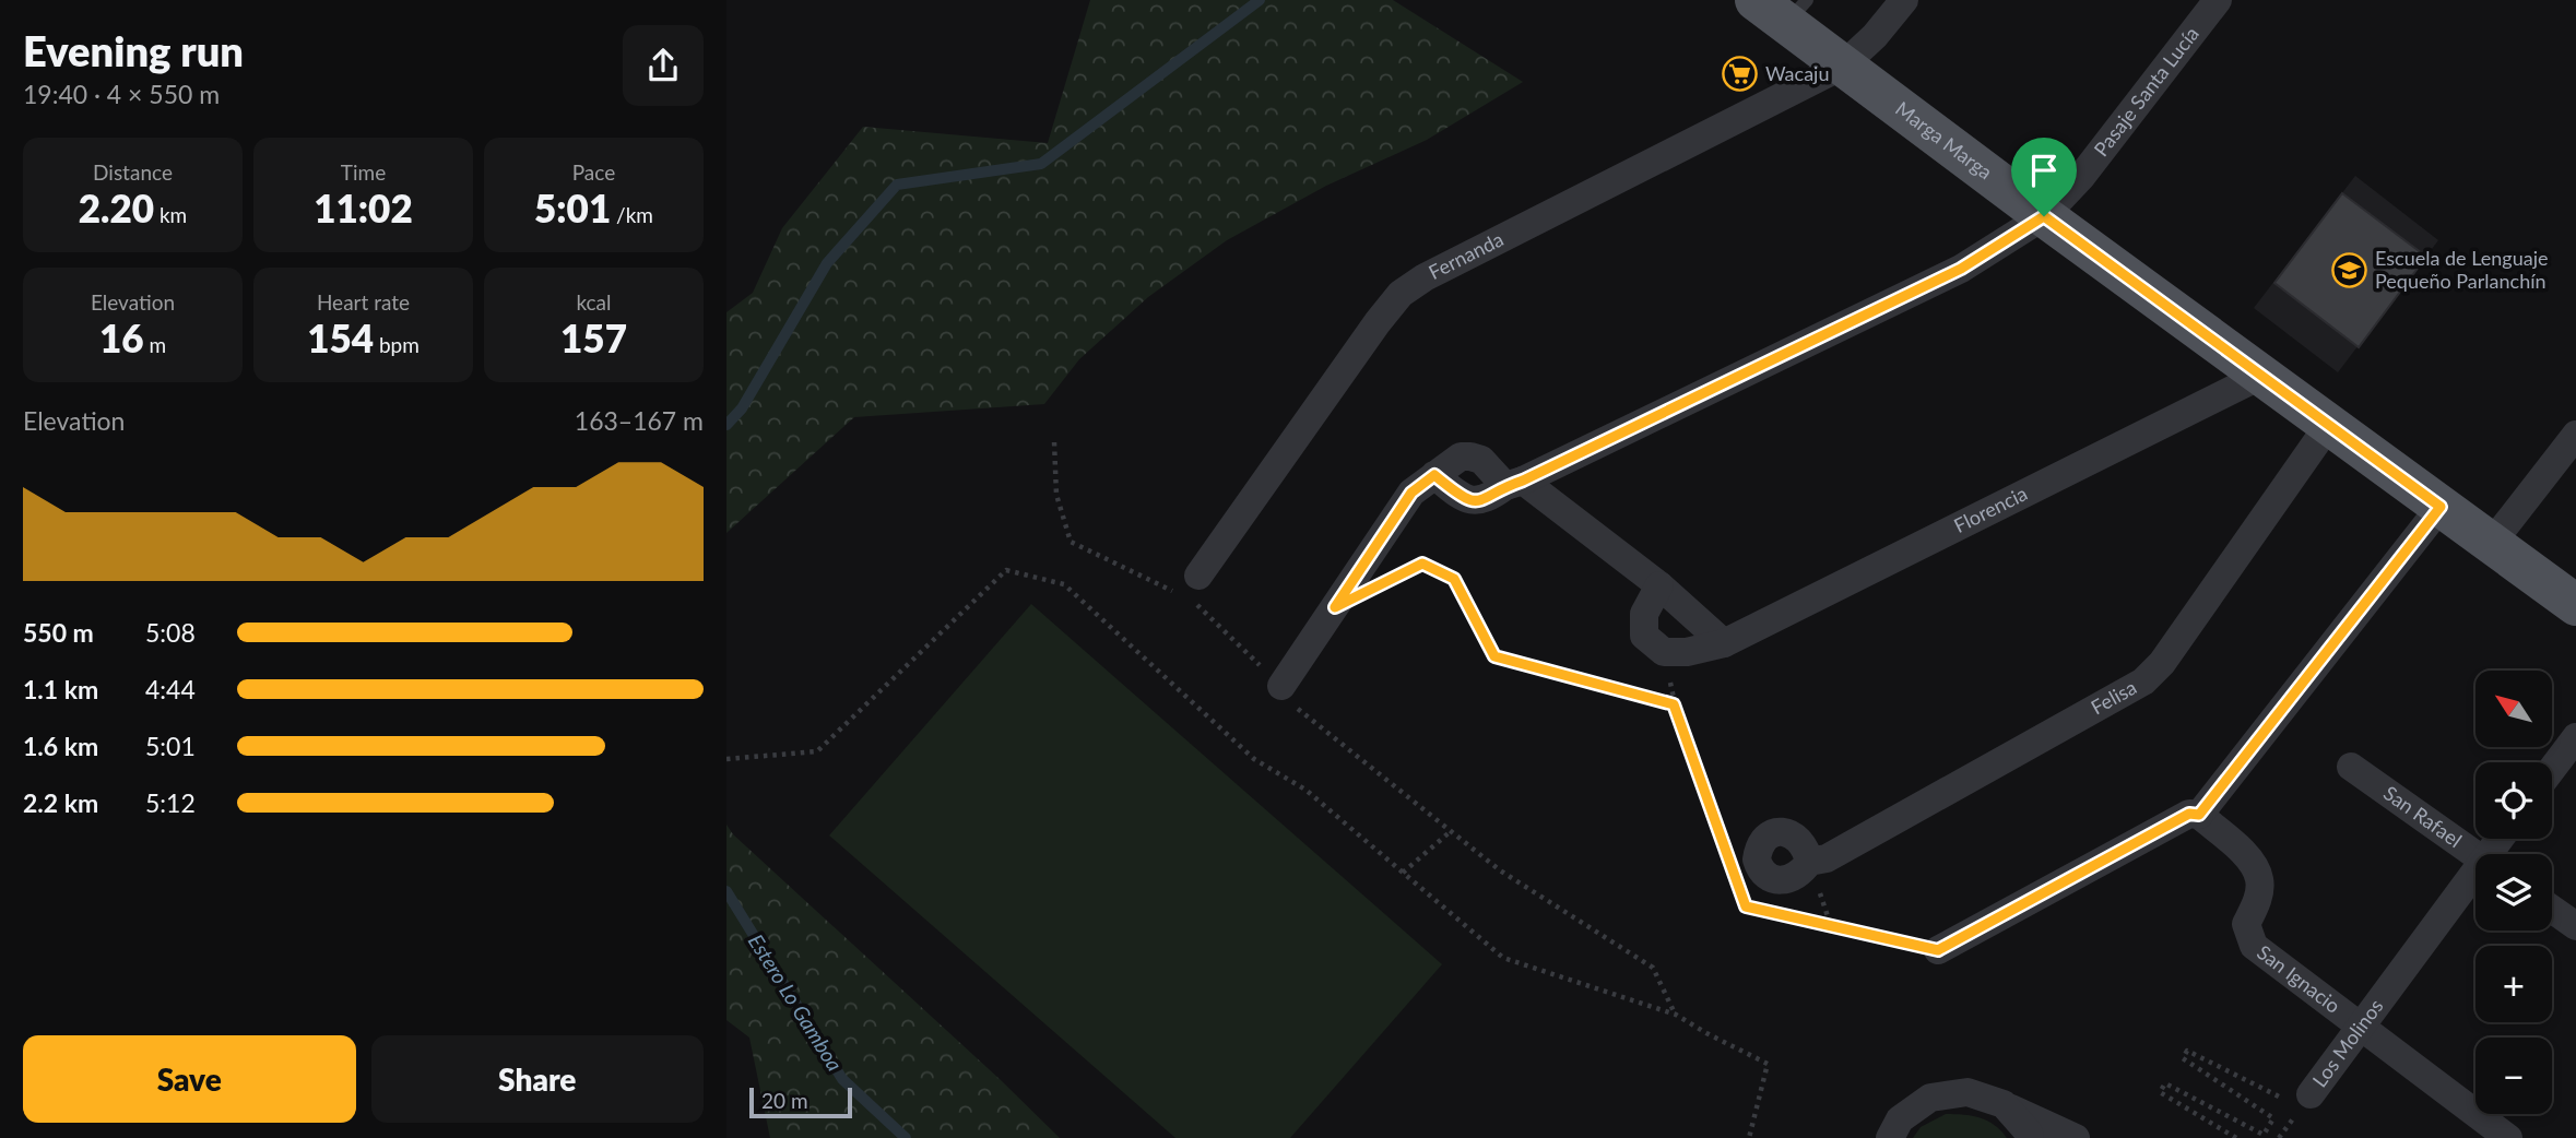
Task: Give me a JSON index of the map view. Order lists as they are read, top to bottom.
{
  "streets": {
    "main road": ["Marga Marga"],
    "street": [
      "Pasaje Santa Lucía",
      "Fernanda",
      "Florencia",
      "Felisa",
      "San Rafael",
      "San Ignacio",
      "Los Molinos"
    ]
  },
  "crossings": [
    ["Pasaje Santa Lucía", "Marga Marga"],
    ["Marga Marga", "Fernanda"],
    ["Marga Marga", "Florencia"],
    ["Marga Marga", "Felisa"],
    ["San Ignacio", "Los Molinos"]
  ],
  "water": ["Estero Lo Gamboa"],
  "places": {
    "supermarket": ["Wacaju"],
    "school or university": ["Escuela de Lenguaje Pequeño Parlanchín"]
  },
  "scale_bar": "20 m",
  "north": "top left",
  "page": {
    "heading": ["Evening run", "19:40 · 4 × 550 m"],
    "stats": [
      ["Distance", "2.20 km"],
      ["Time", "11:02"],
      ["Pace", "5:01 /km"],
      ["Elevation", "16 m"],
      ["Heart rate", "154 bpm"],
      ["kcal", "157"]
    ],
    "chart": ["Elevation", "163–167 m"],
    "list": [
      {
        "name": "550 m",
        "note": "5:08"
      },
      {
        "name": "1.1 km",
        "note": "4:44"
      },
      {
        "name": "1.6 km",
        "note": "5:01"
      },
      {
        "name": "2.2 km",
        "note": "5:12"
      }
    ],
    "map_buttons": ["+", "−"],
    "buttons": ["Save", "Share"],
    "scale": "20 m"
  }
}
